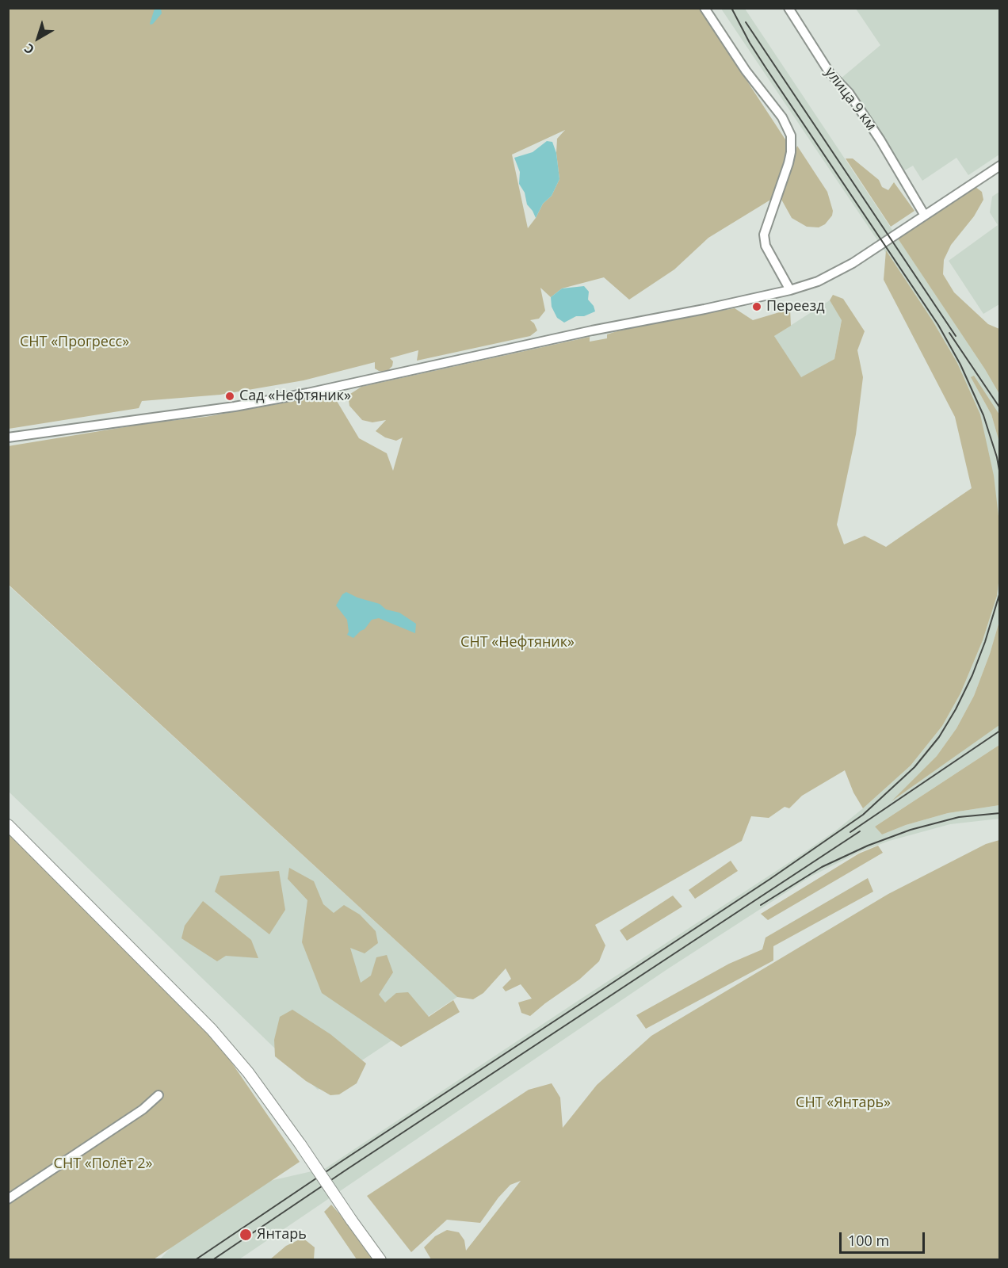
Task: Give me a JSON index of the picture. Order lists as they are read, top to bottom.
{
  "streets": {
    "street": ["улица 9 км"]
  },
  "parks": [
    "СНТ «Прогресс»",
    "СНТ «Нефтяник»",
    "СНТ «Янтарь»",
    "СНТ «Полёт 2»"
  ],
  "places": ["Переезд", "Сад «Нефтяник»", "Янтарь"],
  "scale_bar": "100 m",
  "north": "bottom left"
}
